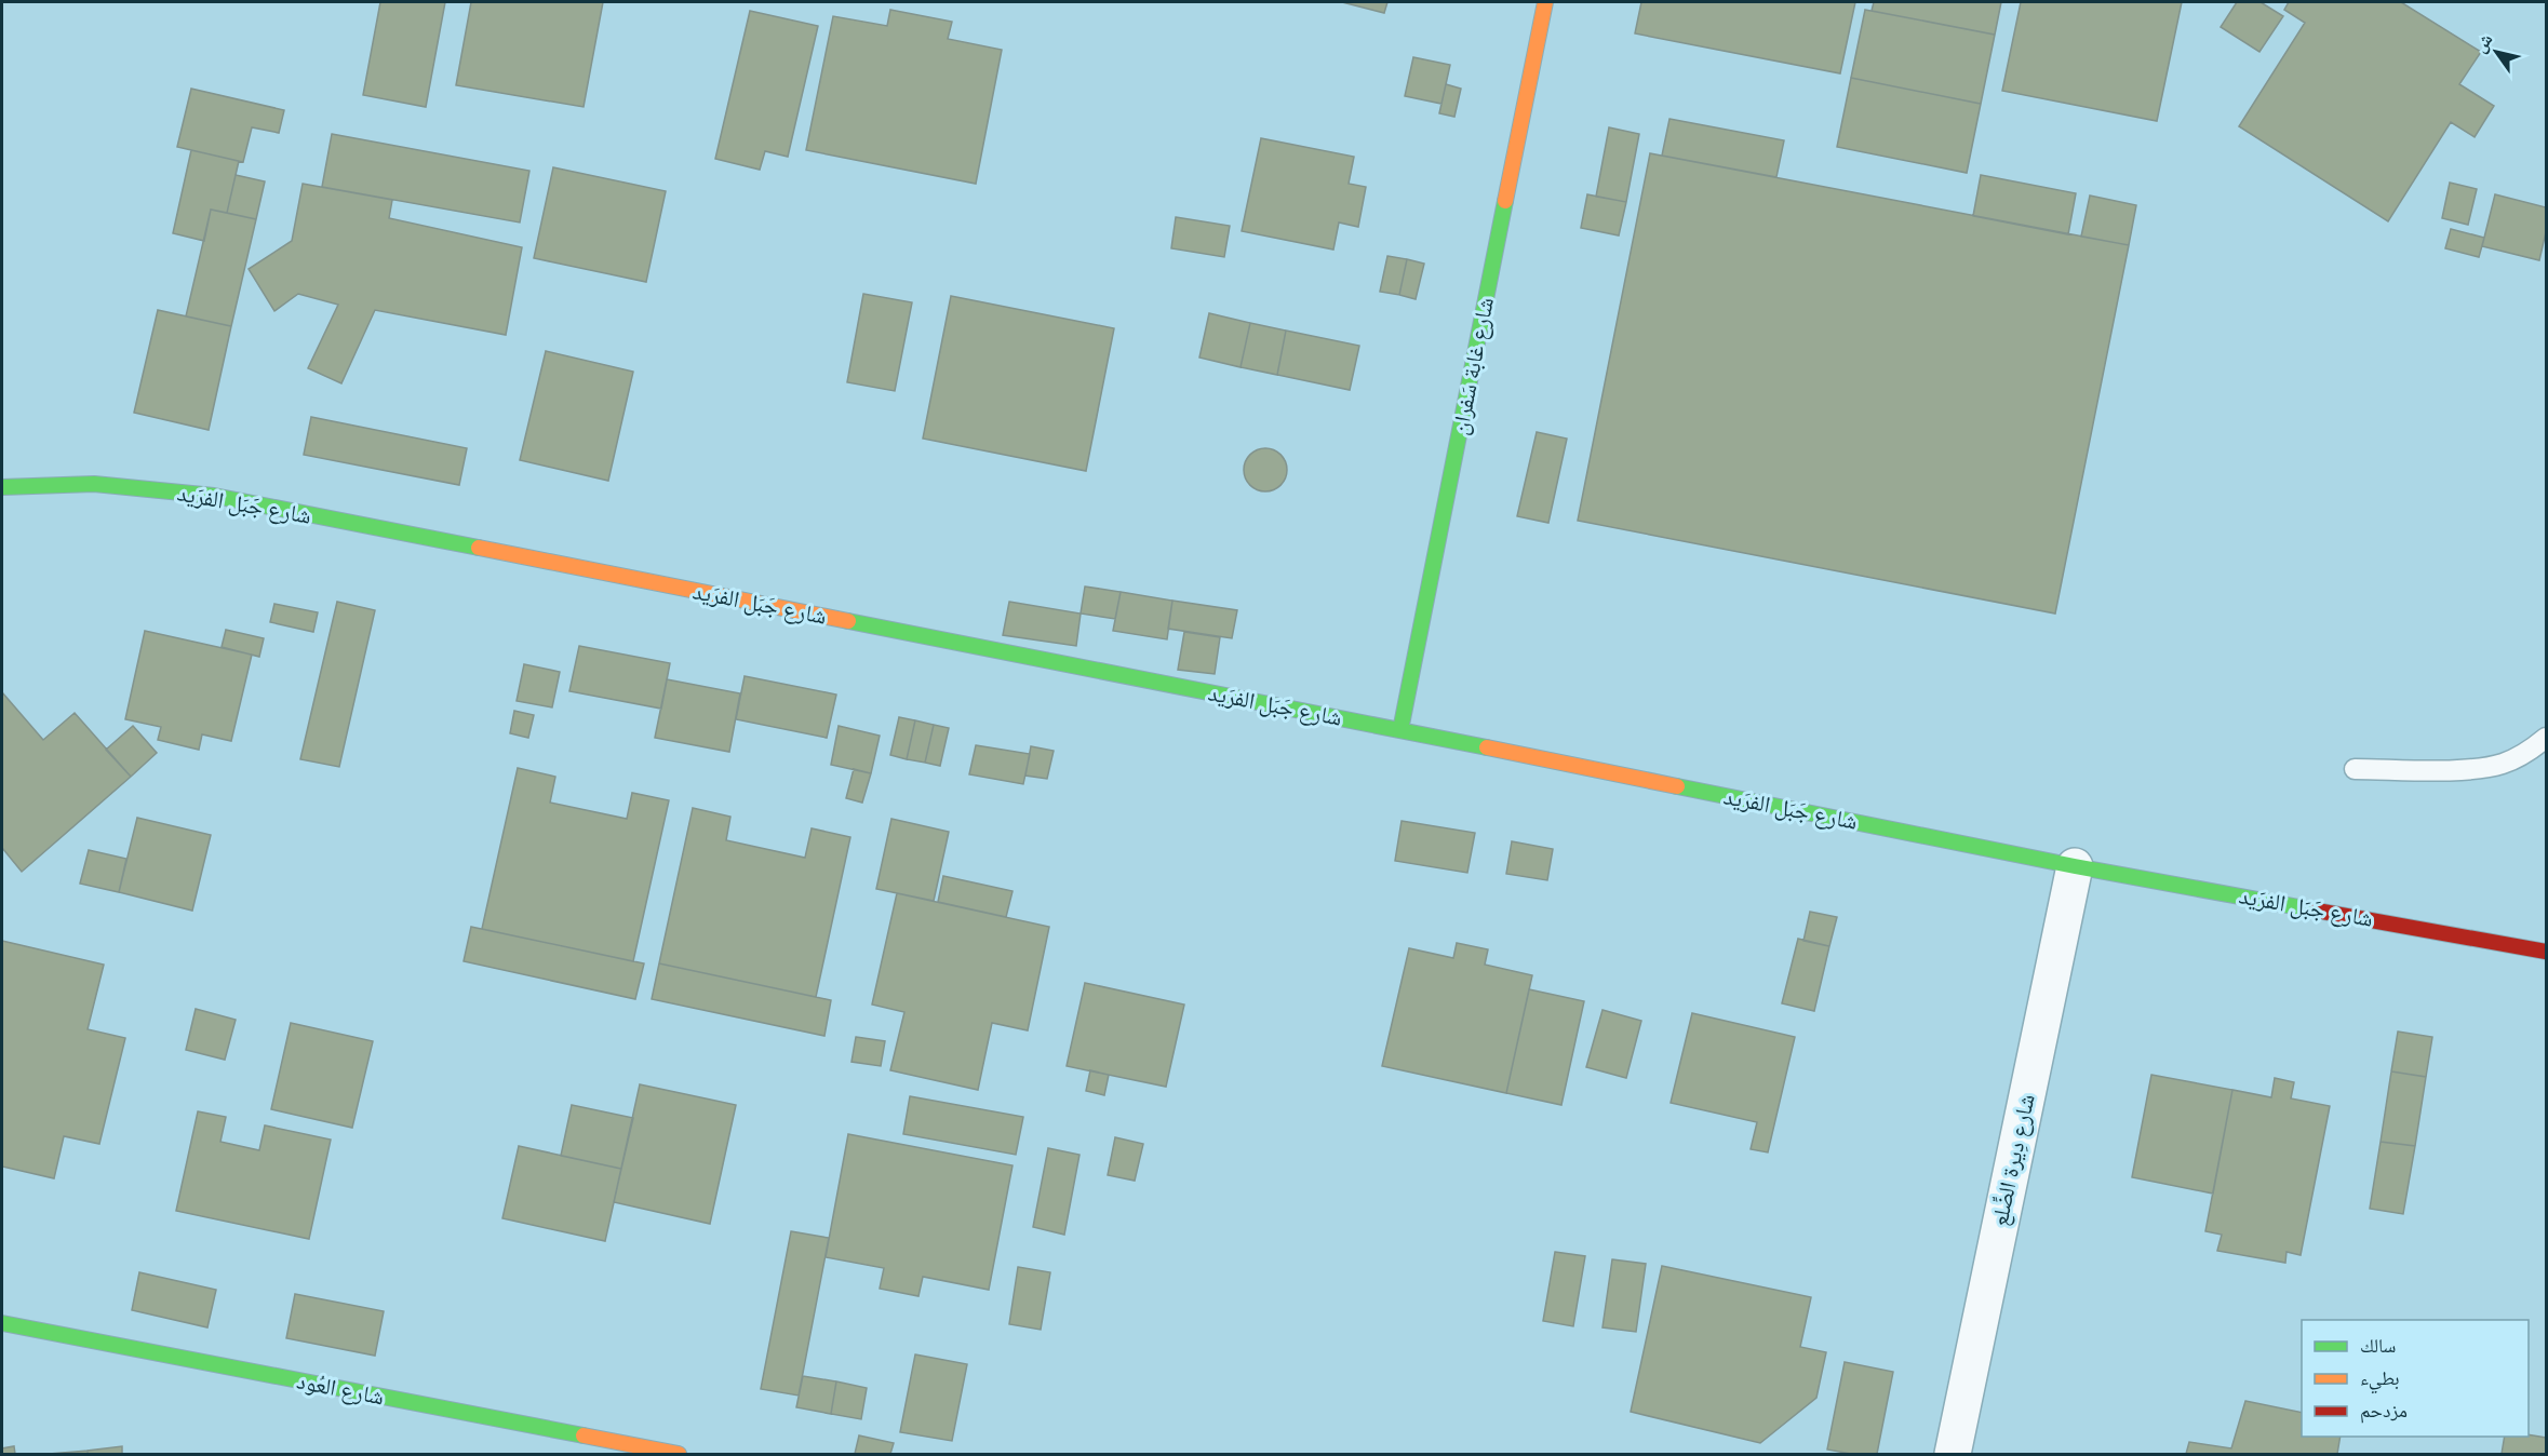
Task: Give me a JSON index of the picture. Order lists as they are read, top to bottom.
{
  "streets": {
    "street": [
      "شارع غابة سَفران",
      "شارع جَبَل الفرَيد",
      "شارع دِيرة الضِّلع",
      "شارع العُود"
    ]
  },
  "crossings": [
    ["شارع غابة سَفران", "شارع جَبَل الفرَيد"],
    ["شارع جَبَل الفرَيد", "شارع دِيرة الضِّلع"]
  ],
  "legend": ["سالك", "بطيء", "مزدحم"],
  "north": "top left"
}
